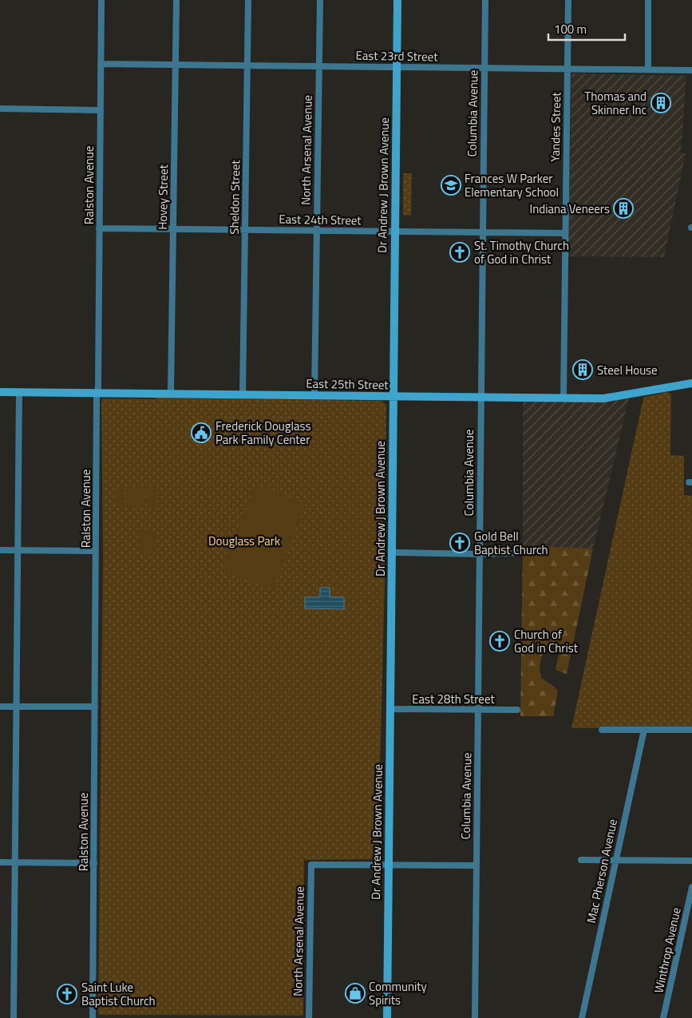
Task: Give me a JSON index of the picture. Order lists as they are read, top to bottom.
{
  "streets": {
    "main road": ["Dr Andrew J Brown Avenue", "East 25th Street"],
    "street": [
      "East 23rd Street",
      "Columbia Avenue",
      "Yandes Street",
      "North Arsenal Avenue",
      "Ralston Avenue",
      "Hovey Street",
      "Sheldon Street",
      "East 24th Street",
      "East 28th Street",
      "Mac Pherson Avenue",
      "Winthrop Avenue"
    ]
  },
  "crossings": [
    ["East 23rd Street", "Columbia Avenue"],
    ["East 23rd Street", "Yandes Street"],
    ["East 23rd Street", "North Arsenal Avenue"],
    ["East 23rd Street", "Ralston Avenue"],
    ["East 23rd Street", "Dr Andrew J Brown Avenue"],
    ["East 23rd Street", "Hovey Street"],
    ["East 23rd Street", "Sheldon Street"],
    ["Columbia Avenue", "East 24th Street"],
    ["Columbia Avenue", "East 25th Street"],
    ["Columbia Avenue", "East 28th Street"],
    ["Yandes Street", "East 24th Street"],
    ["Yandes Street", "East 25th Street"],
    ["North Arsenal Avenue", "Dr Andrew J Brown Avenue"],
    ["North Arsenal Avenue", "East 24th Street"],
    ["North Arsenal Avenue", "East 25th Street"],
    ["Ralston Avenue", "East 24th Street"],
    ["Ralston Avenue", "East 25th Street"],
    ["Dr Andrew J Brown Avenue", "East 24th Street"],
    ["Dr Andrew J Brown Avenue", "East 25th Street"],
    ["Dr Andrew J Brown Avenue", "East 28th Street"],
    ["Hovey Street", "East 24th Street"],
    ["Hovey Street", "East 25th Street"],
    ["Sheldon Street", "East 24th Street"],
    ["Sheldon Street", "East 25th Street"]
  ],
  "parks": ["Douglass Park"],
  "places": {
    "building": ["Thomas and Skinner Inc", "Indiana Veneers", "Steel House"],
    "school or university": ["Frances W Parker Elementary School"],
    "church": [
      "St. Timothy Church of God in Christ",
      "Gold Bell Baptist Church",
      "Church of God in Christ",
      "Saint Luke Baptist Church"
    ],
    "public building": ["Frederick Douglass Park Family Center"],
    "shop": ["Community Spirits"]
  },
  "scale_bar": "100 m"
}
